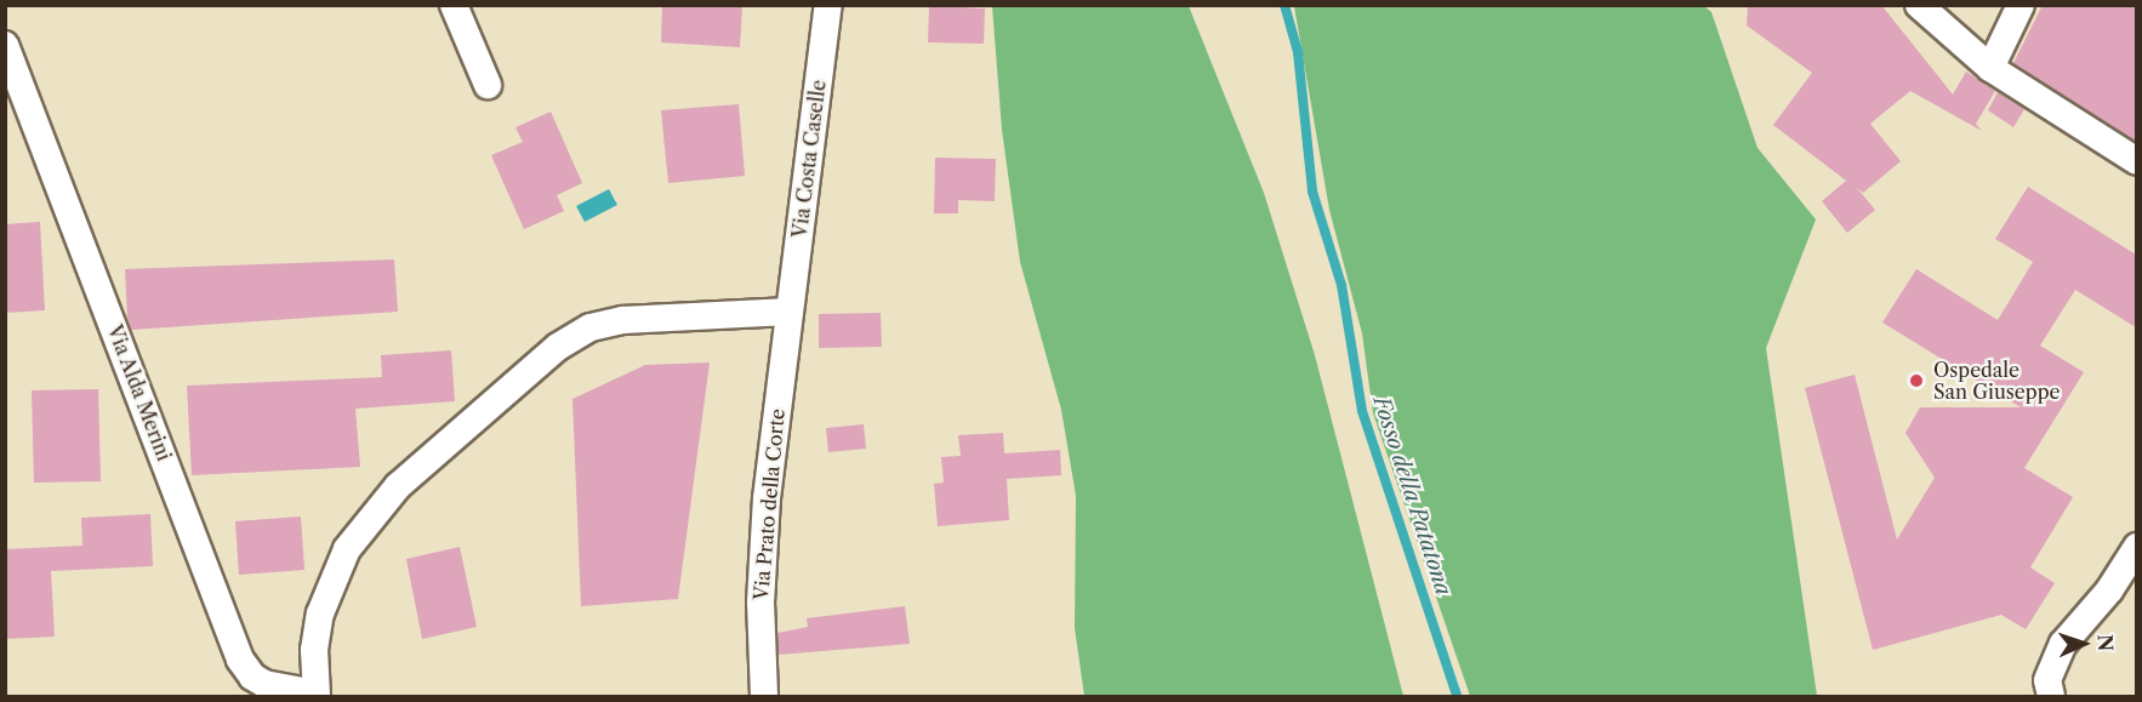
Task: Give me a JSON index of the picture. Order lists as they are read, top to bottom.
{
  "streets": {
    "street": ["Via Costa Caselle", "Via Alda Merini", "Via Prato della Corte"]
  },
  "crossings": [
    ["Via Costa Caselle", "Via Alda Merini"],
    ["Via Costa Caselle", "Via Prato della Corte"],
    ["Via Alda Merini", "Via Prato della Corte"]
  ],
  "water": ["Fosso della Patatona"],
  "places": ["Ospedale San Giuseppe"],
  "north": "right"
}
